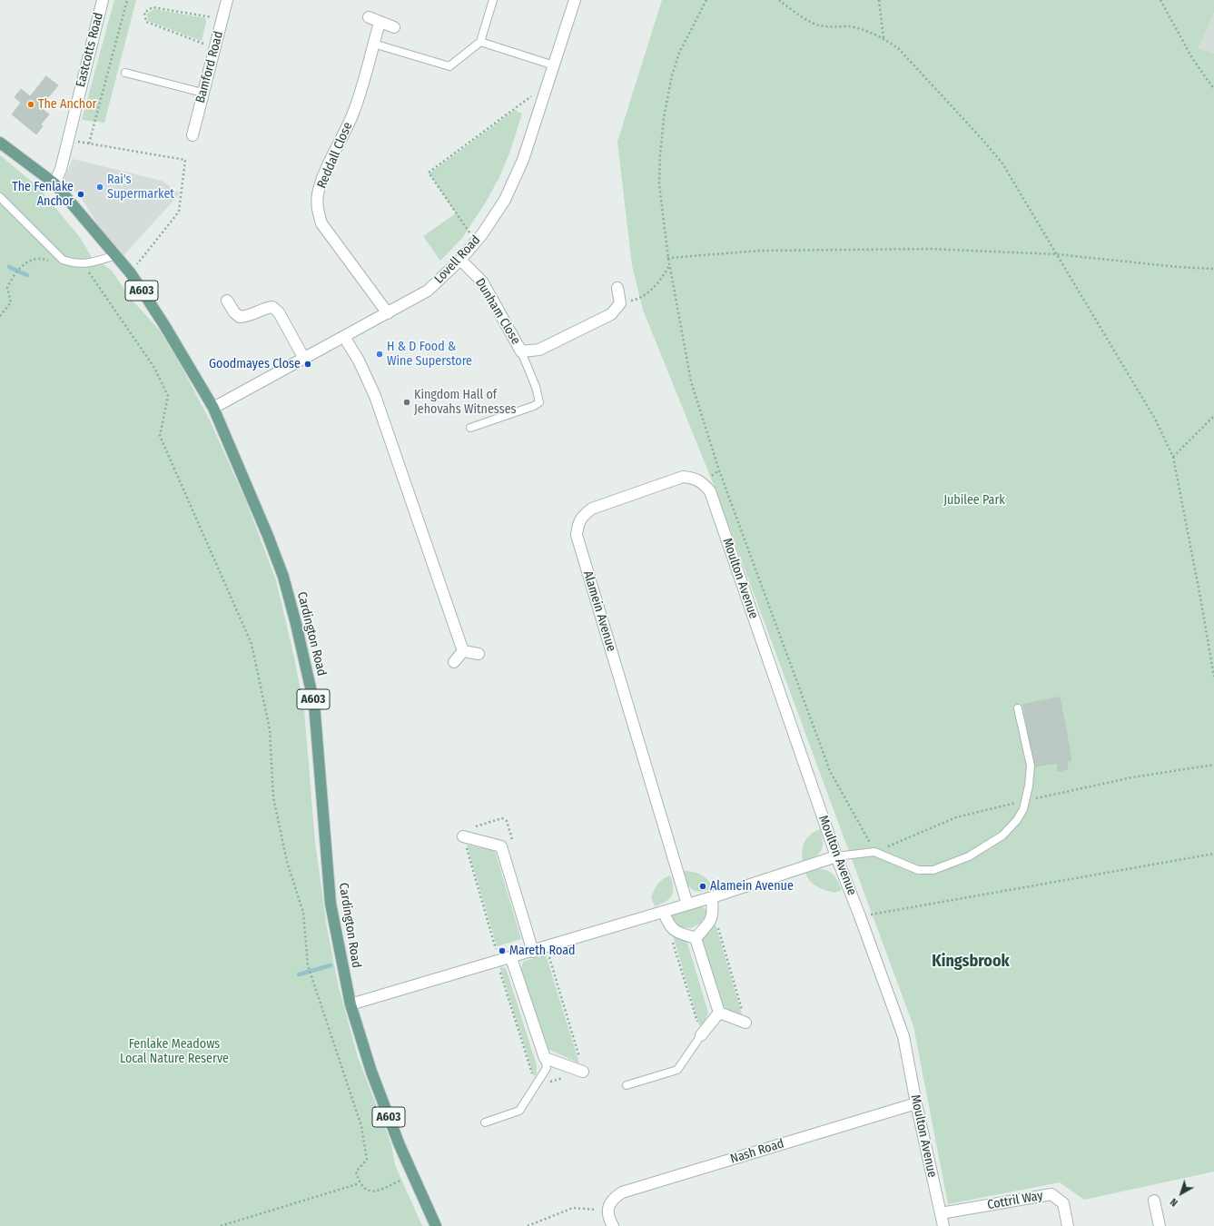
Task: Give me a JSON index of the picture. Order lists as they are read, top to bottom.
{
  "streets": {
    "main road": ["A603", "Cardington Road"],
    "street": [
      "Eastcotts Road",
      "Bamford Road",
      "Reddall Close",
      "Lovell Road",
      "Dunham Close",
      "Moulton Avenue",
      "Alamein Avenue",
      "Nash Road",
      "Cottril Way"
    ]
  },
  "crossings": [
    ["Eastcotts Road", "Cardington Road"],
    ["Reddall Close", "Lovell Road"],
    ["Lovell Road", "Dunham Close"],
    ["Lovell Road", "Cardington Road"],
    ["Moulton Avenue", "Alamein Avenue"],
    ["Moulton Avenue", "Nash Road"],
    ["Moulton Avenue", "Cottril Way"]
  ],
  "districts": ["Kingsbrook"],
  "parks": ["Jubilee Park", "Fenlake Meadows Local Nature Reserve"],
  "places": [
    "The Anchor",
    "Rai's Supermarket",
    "The Fenlake Anchor",
    "H & D Food & Wine Superstore",
    "Goodmayes Close",
    "Kingdom Hall of Jehovahs Witnesses",
    "Alamein Avenue",
    "Mareth Road"
  ],
  "north": "bottom left"
}
